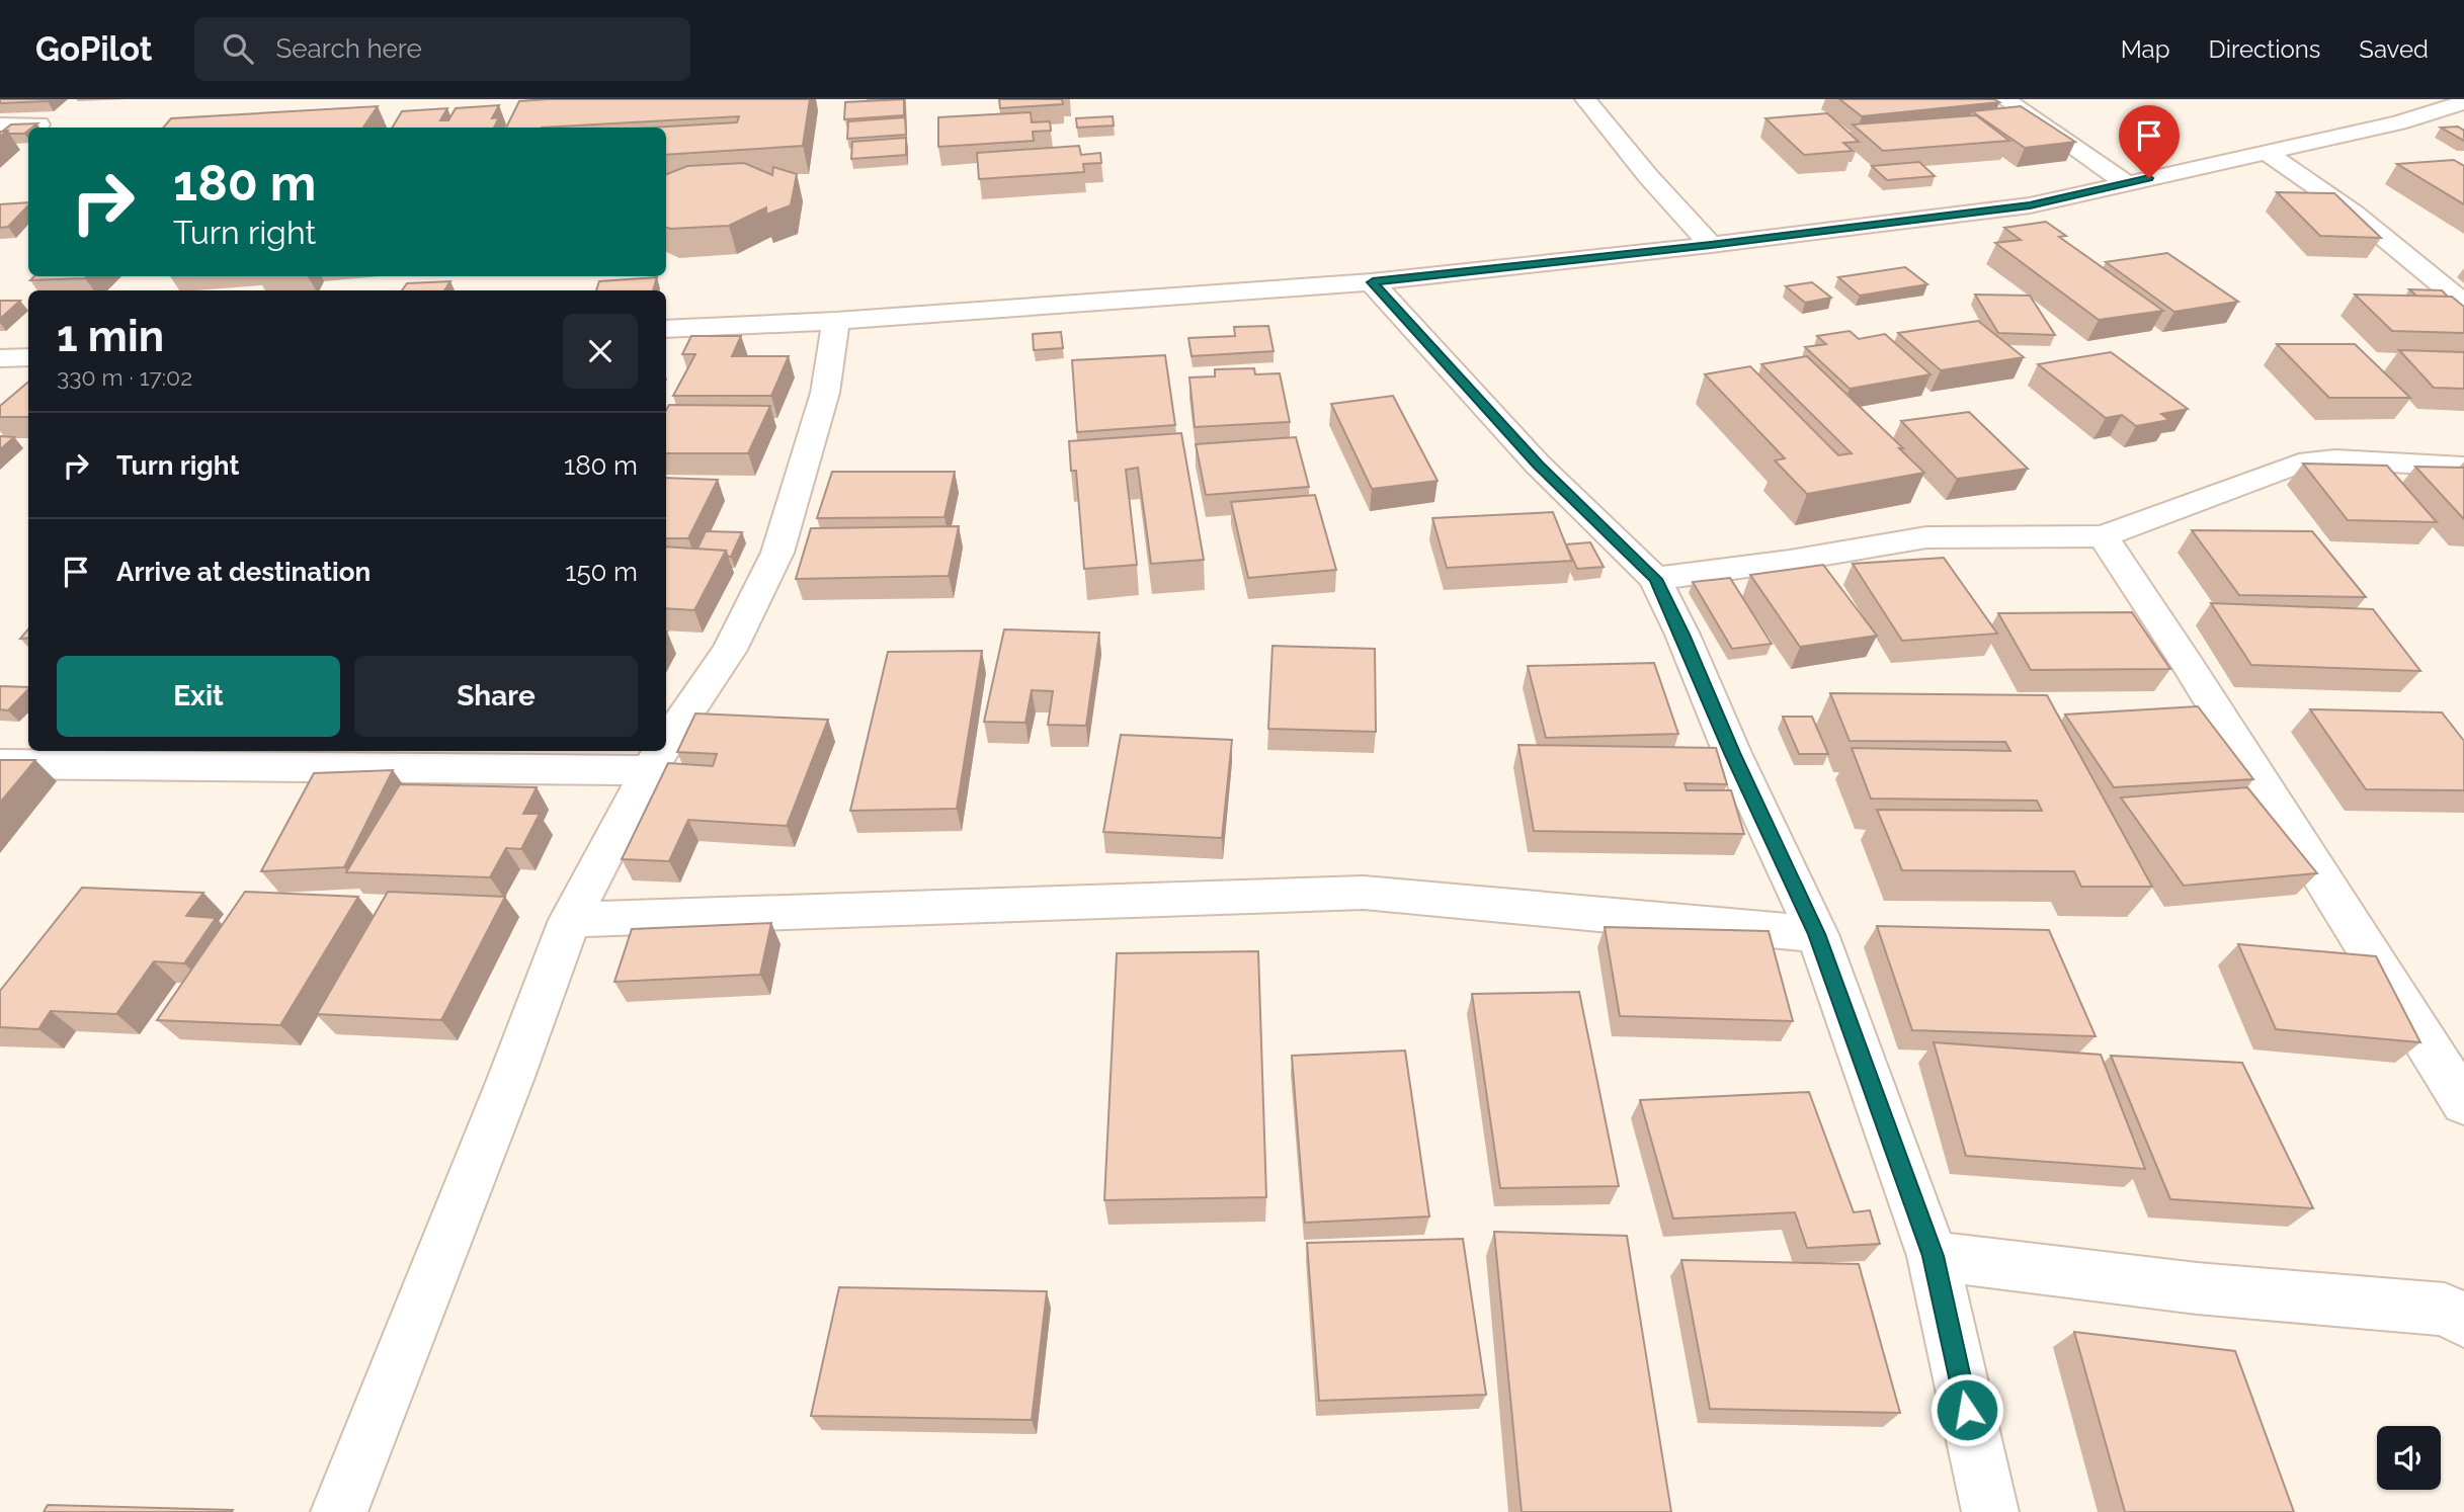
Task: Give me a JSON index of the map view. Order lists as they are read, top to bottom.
{
  "page": {
    "header": "GoPilot",
    "search": "Search here",
    "nav": ["Map", "Directions", "Saved"],
    "turn": ["180 m", "Turn right"],
    "heading": ["1 min", "330 m · 17:02"],
    "list": [
      {
        "name": "Turn right",
        "value": "180 m"
      },
      {
        "name": "Arrive at destination",
        "value": "150 m"
      }
    ],
    "buttons": ["Exit", "Share"]
  }
}
